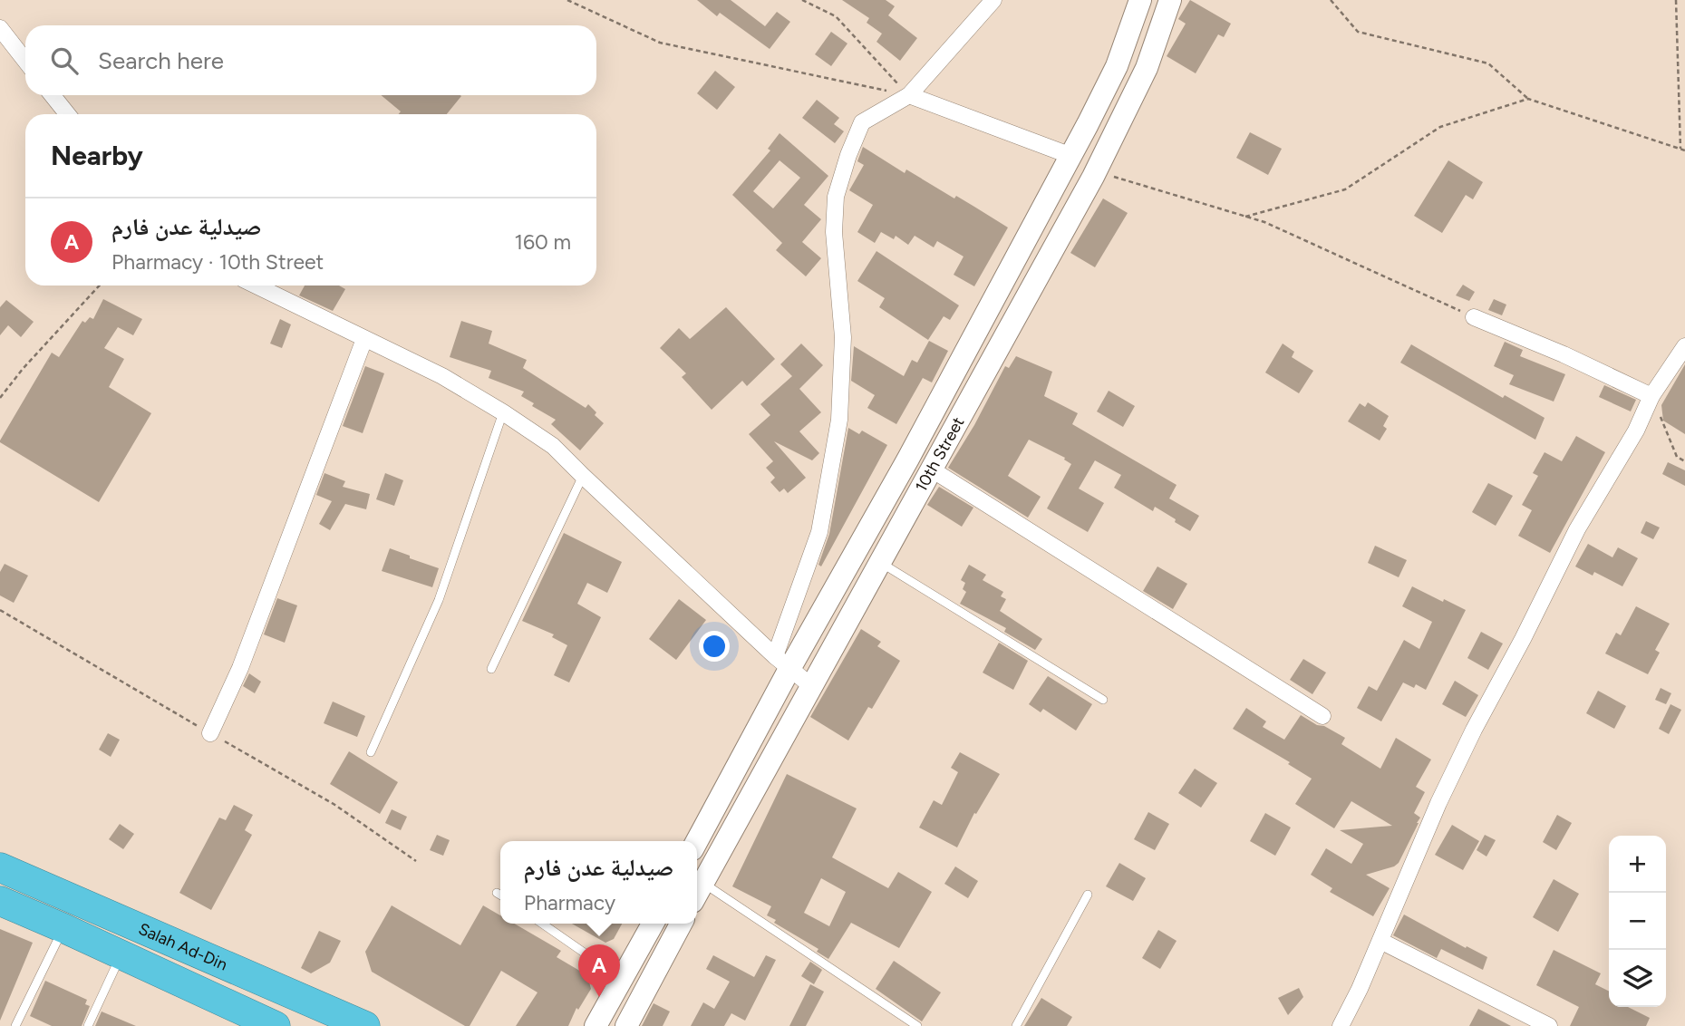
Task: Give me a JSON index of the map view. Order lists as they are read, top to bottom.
{
  "streets": {
    "highway": ["Salah Ad-Din"],
    "main road": ["10th Street"]
  },
  "page": {
    "search": "Search here",
    "heading": "Nearby",
    "list": [
      {
        "mark": "A",
        "name": "صيدلية عدن فارم",
        "note": "Pharmacy · 10th Street",
        "value": "160 m"
      }
    ],
    "map_buttons": ["+", "−"],
    "popup": ["صيدلية عدن فارم", "Pharmacy"],
    "pins": "A"
  }
}
